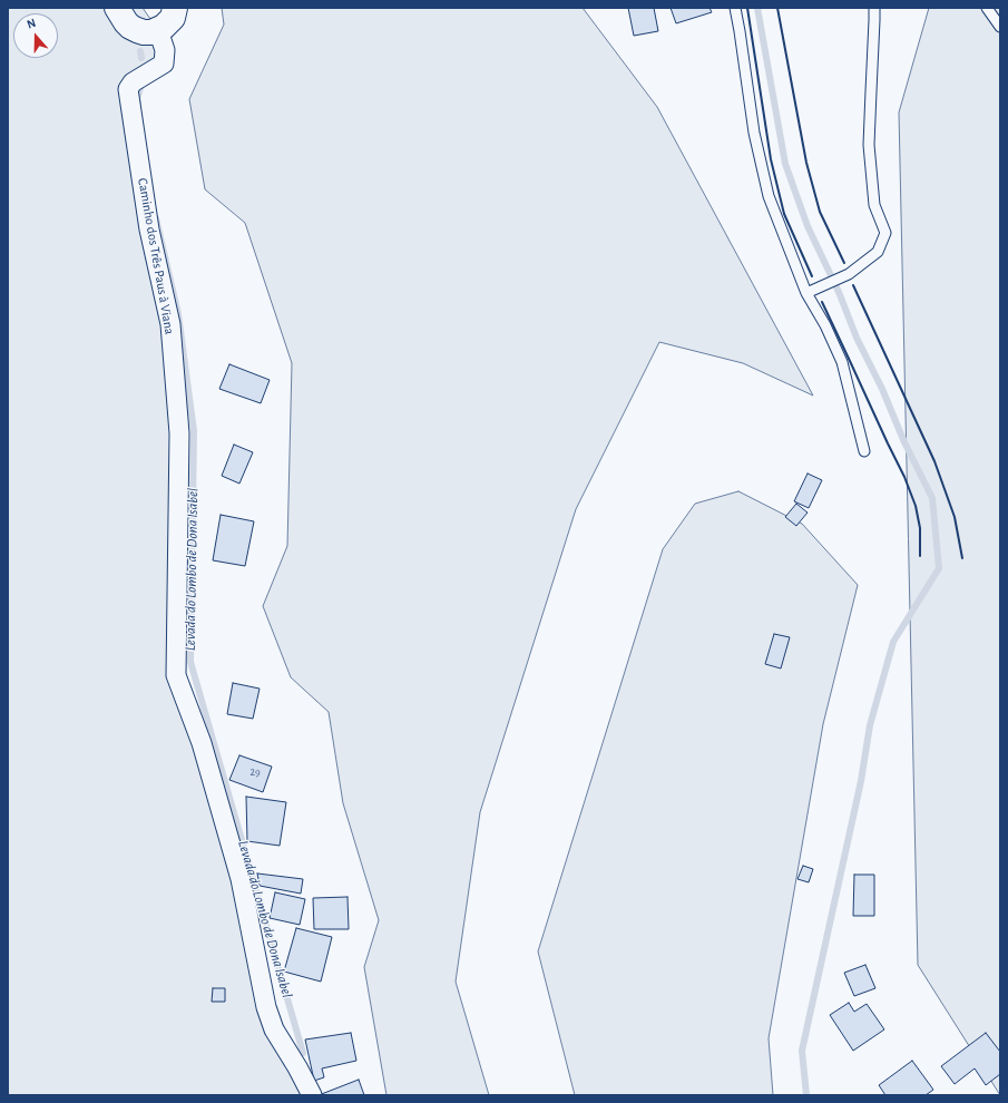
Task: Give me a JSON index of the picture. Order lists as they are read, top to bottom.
{
  "streets": {
    "street": ["Caminho dos Três Paus à Viana"]
  },
  "water": ["Levada do Lombo de Dona Isabel"],
  "house_numbers": ["29"],
  "north": "top"
}
